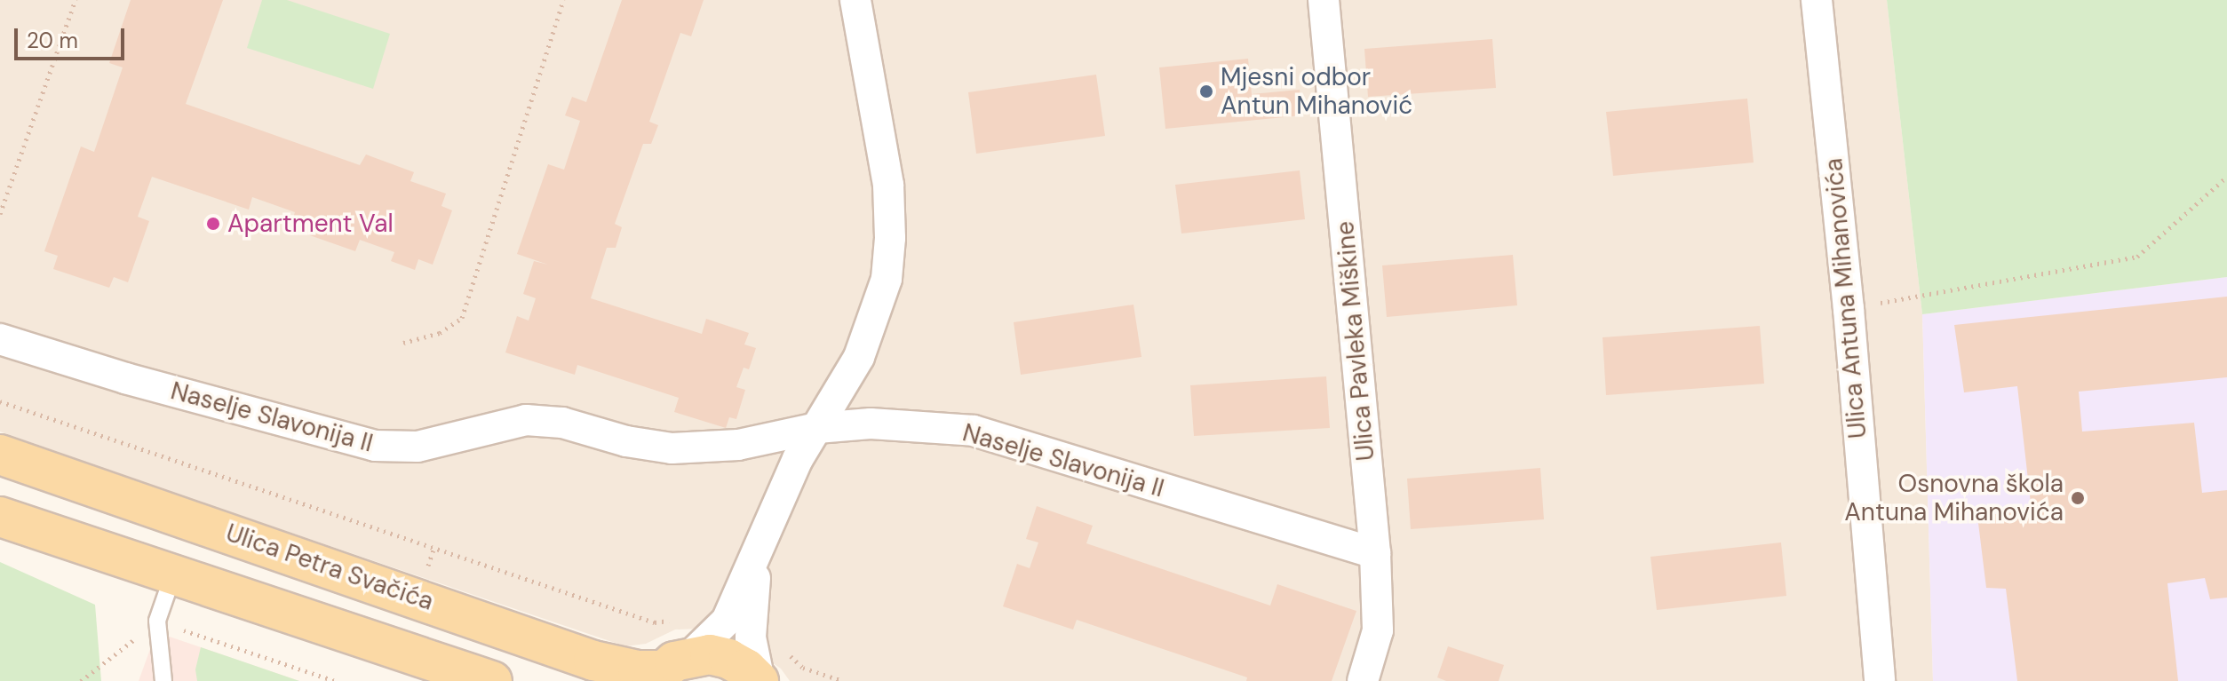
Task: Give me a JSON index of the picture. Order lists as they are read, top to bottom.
{
  "streets": {
    "main road": ["Ulica Petra Svačića"],
    "street": ["Ulica Antuna Mihanovića", "Ulica Pavleka Miškine", "Naselje Slavonija II"]
  },
  "crossings": [
    ["Ulica Pavleka Miškine", "Naselje Slavonija II"]
  ],
  "places": ["Mjesni odbor Antun Mihanović", "Apartment Val", "Osnovna škola Antuna Mihanovića"],
  "scale_bar": "20 m"
}
